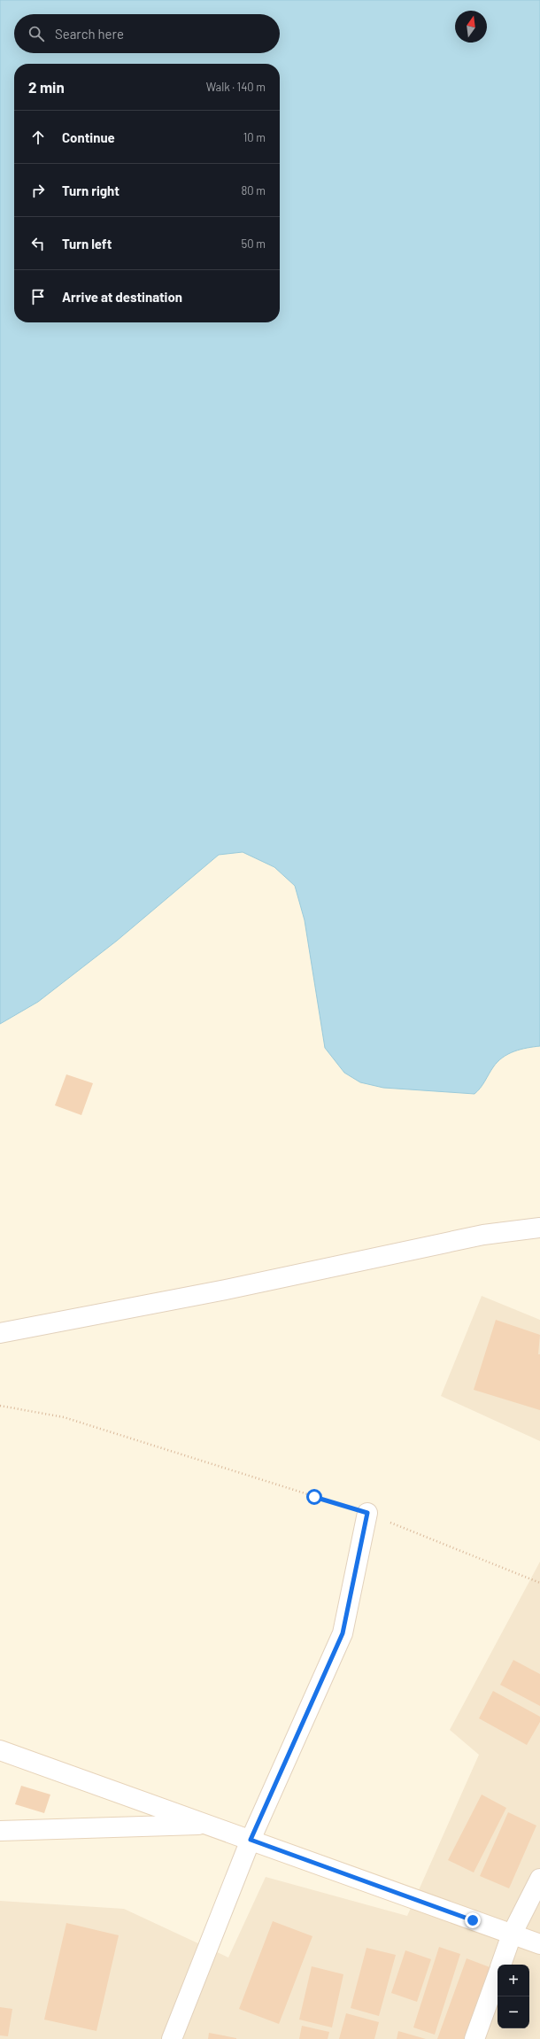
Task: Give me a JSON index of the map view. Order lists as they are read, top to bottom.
{
  "north": "top",
  "page": {
    "search": "Search here",
    "heading": ["2 min", "Walk · 140 m"],
    "list": [
      ["Continue", "10 m"],
      ["Turn right", "80 m"],
      ["Turn left", "50 m"],
      "Arrive at destination"
    ],
    "map_buttons": ["+", "−"]
  }
}
